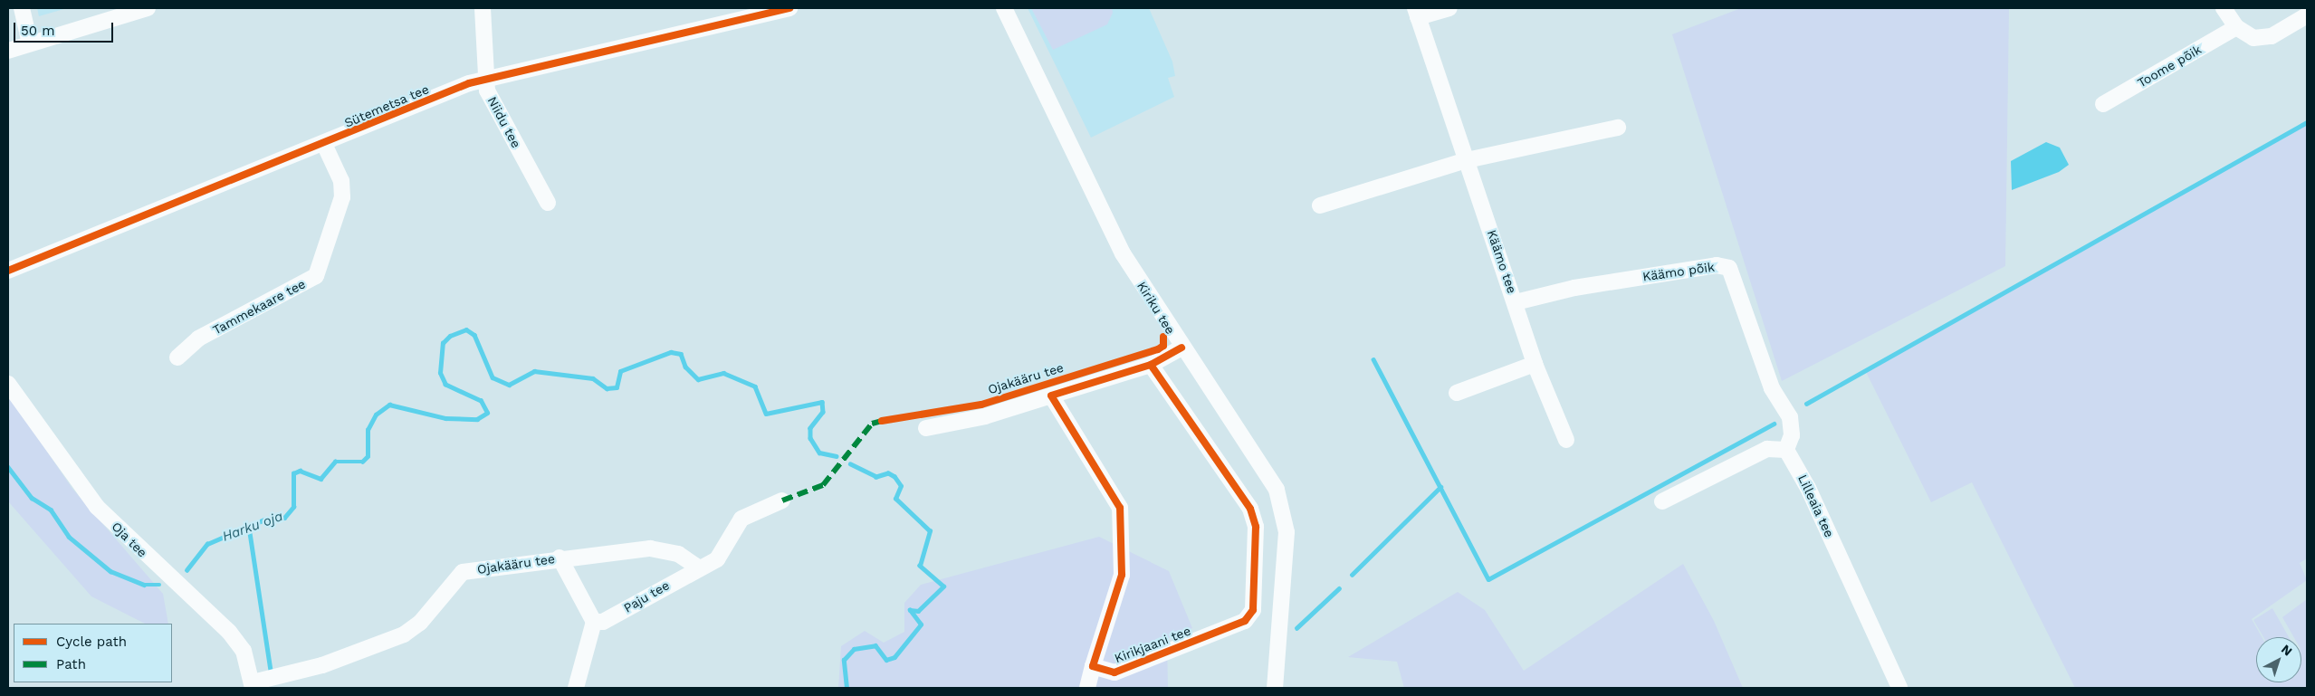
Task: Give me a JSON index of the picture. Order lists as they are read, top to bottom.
{
  "streets": {
    "street": [
      "Toome põik",
      "Sütemetsa tee",
      "Niidu tee",
      "Käämo tee",
      "Käämo põik",
      "Tammekaare tee",
      "Kiriku tee",
      "Ojakääru tee",
      "Lilleaia tee",
      "Oja tee",
      "Paju tee",
      "Kirikjaani tee"
    ]
  },
  "crossings": [
    ["Sütemetsa tee", "Niidu tee"],
    ["Sütemetsa tee", "Tammekaare tee"],
    ["Käämo tee", "Käämo põik"],
    ["Käämo põik", "Lilleaia tee"],
    ["Ojakääru tee", "Oja tee"],
    ["Ojakääru tee", "Paju tee"],
    ["Ojakääru tee", "Kirikjaani tee"]
  ],
  "water": ["Harku oja"],
  "legend": ["Cycle path", "Path"],
  "scale_bar": "50 m",
  "north": "top right"
}
